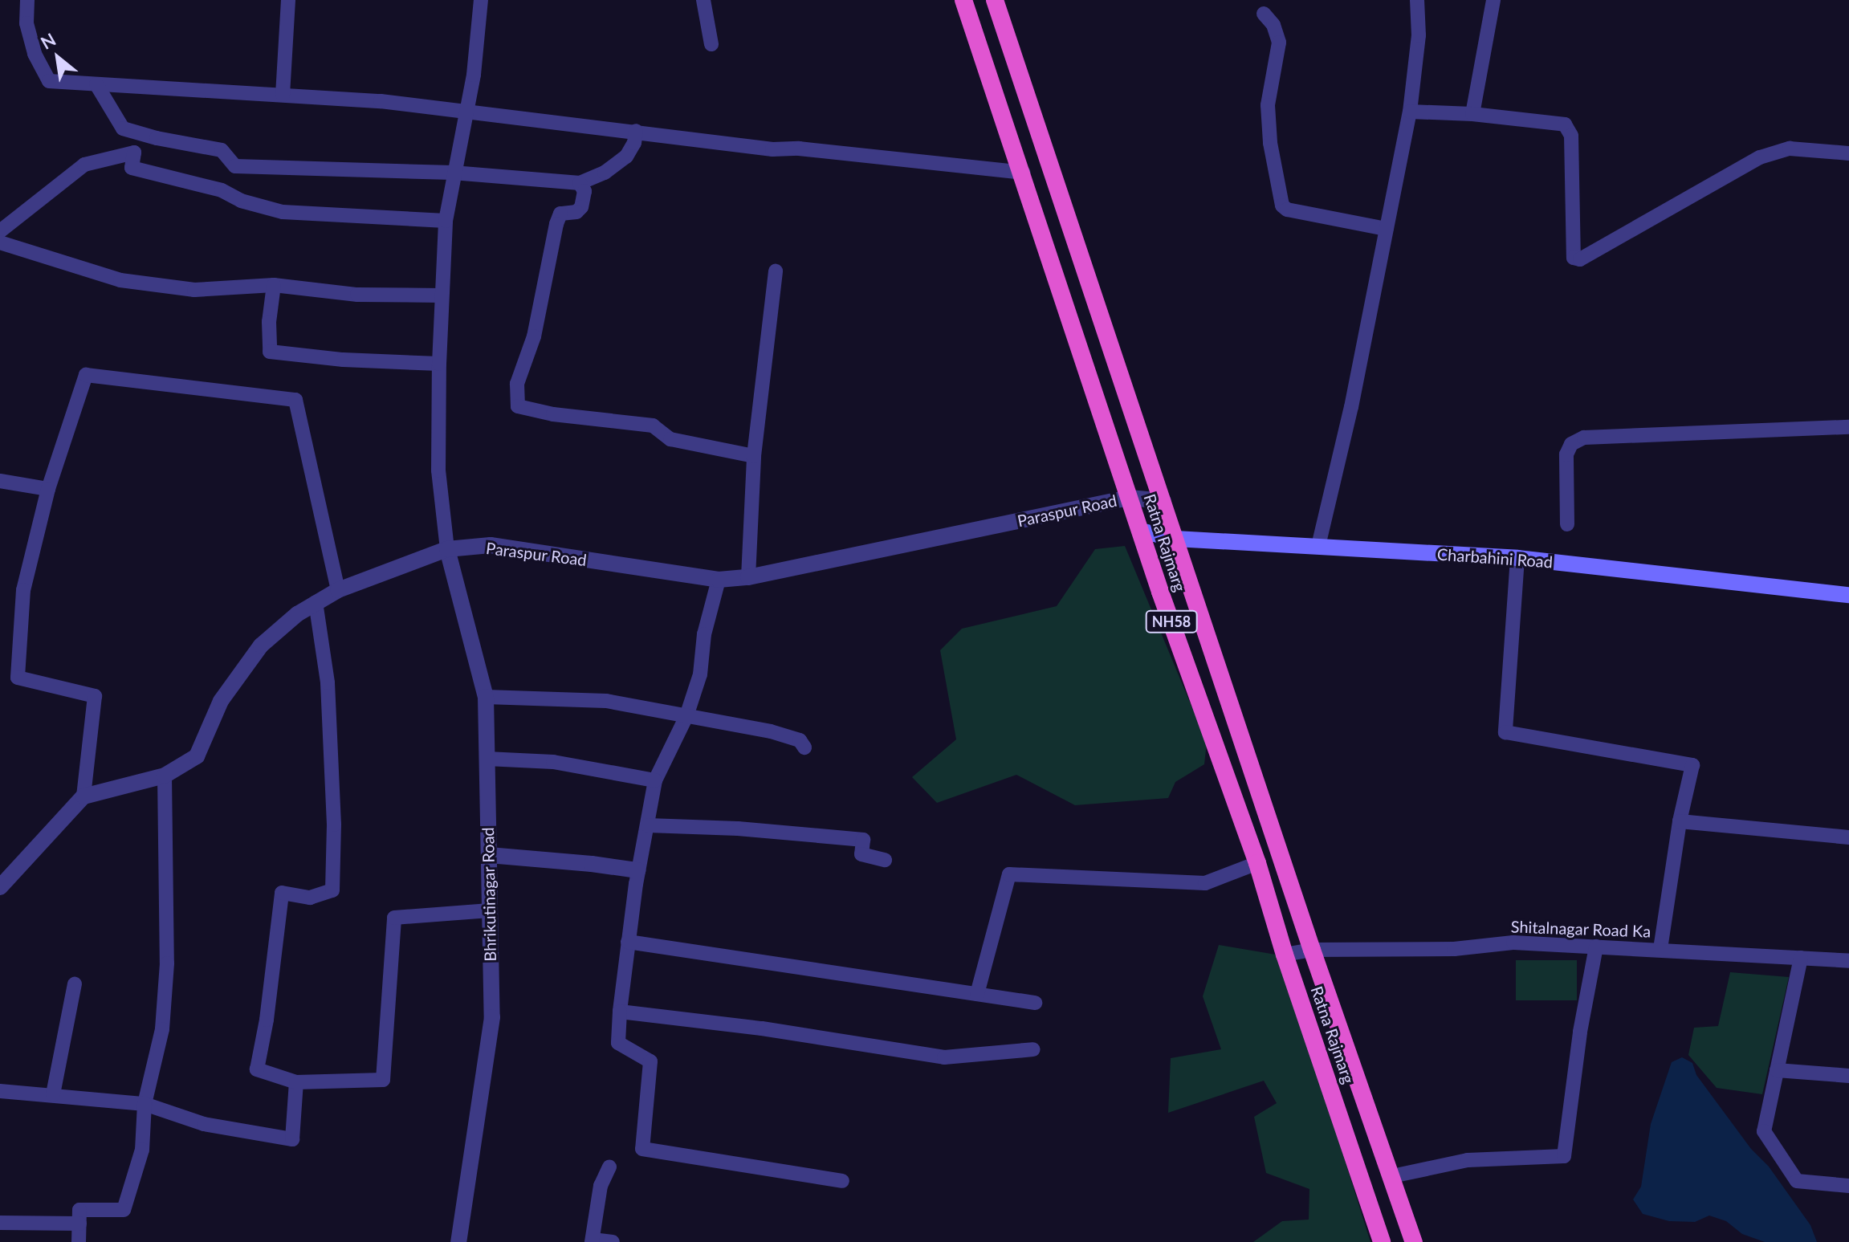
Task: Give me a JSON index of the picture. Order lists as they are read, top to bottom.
{
  "streets": {
    "highway": ["Ratna Rajmarg", "NH58"],
    "main road": ["Charbahini Road"],
    "street": ["Paraspur Road", "Bhrikutinagar Road", "Shitalnagar Road Ka"]
  },
  "crossings": [
    ["Paraspur Road", "Ratna Rajmarg"],
    ["Paraspur Road", "Bhrikutinagar Road"],
    ["Ratna Rajmarg", "Charbahini Road"],
    ["Ratna Rajmarg", "Shitalnagar Road Ka"]
  ],
  "north": "top left"
}
